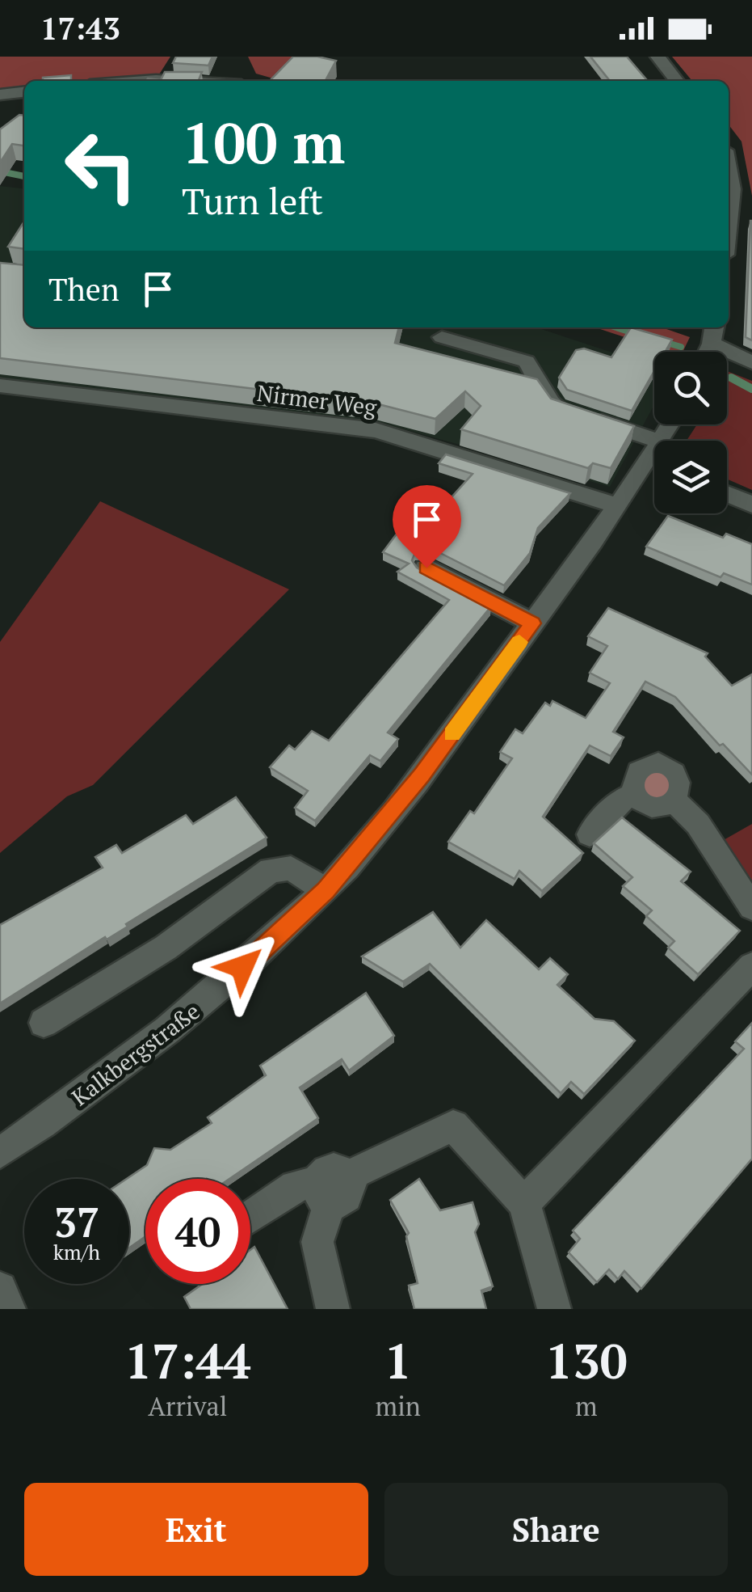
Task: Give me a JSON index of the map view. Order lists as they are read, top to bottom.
{
  "streets": {
    "street": ["Nirmer Weg", "Kalkbergstraße"]
  },
  "crossings": [
    ["Nirmer Weg", "Kalkbergstraße"]
  ],
  "page": {
    "status": "17:43",
    "turn": ["100 m", "Turn left"],
    "then": "Then",
    "speed": "37 km/h",
    "limit": "40",
    "eta": [
      "17:44",
      "Arrival",
      "1",
      "min",
      "130",
      "m"
    ],
    "buttons": ["Exit", "Share"]
  }
}
